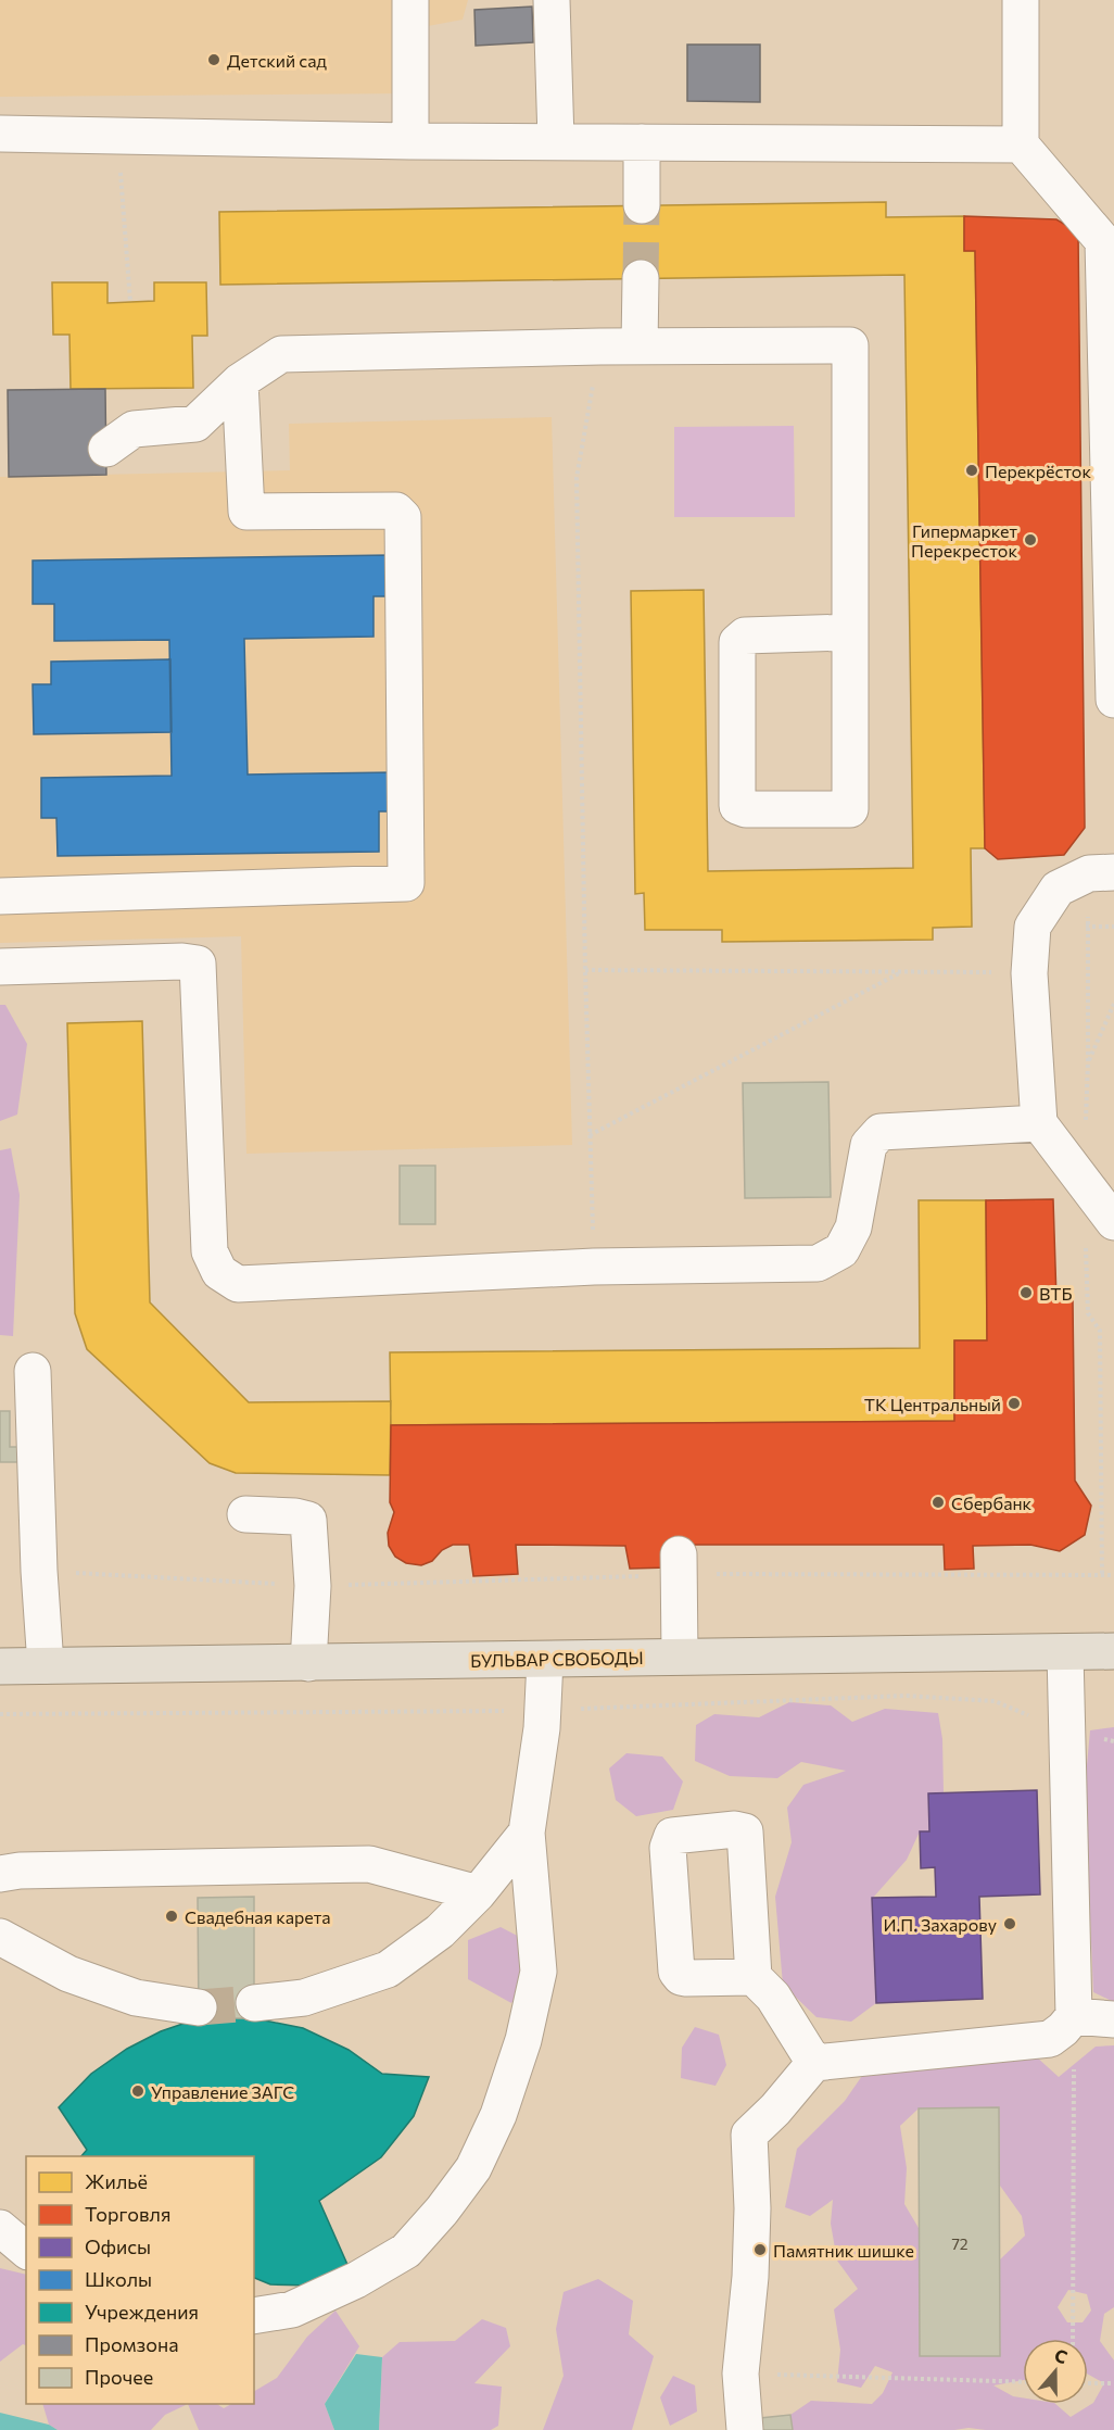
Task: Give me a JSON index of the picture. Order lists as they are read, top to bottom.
{
  "streets": {
    "main road": ["БУЛЬВАР СВОБОДЫ"]
  },
  "places": [
    "Детский сад",
    "Перекрёсток",
    "Гипермаркет Перекресток",
    "ВТБ",
    "ТК Центральный",
    "Сбербанк",
    "Свадебная карета",
    "И.П. Захарову",
    "Управление ЗАГС",
    "Памятник шишке"
  ],
  "house_numbers": ["72"],
  "legend": [
    "Жильё",
    "Торговля",
    "Офисы",
    "Школы",
    "Учреждения",
    "Промзона",
    "Прочее"
  ],
  "north": "top"
}
